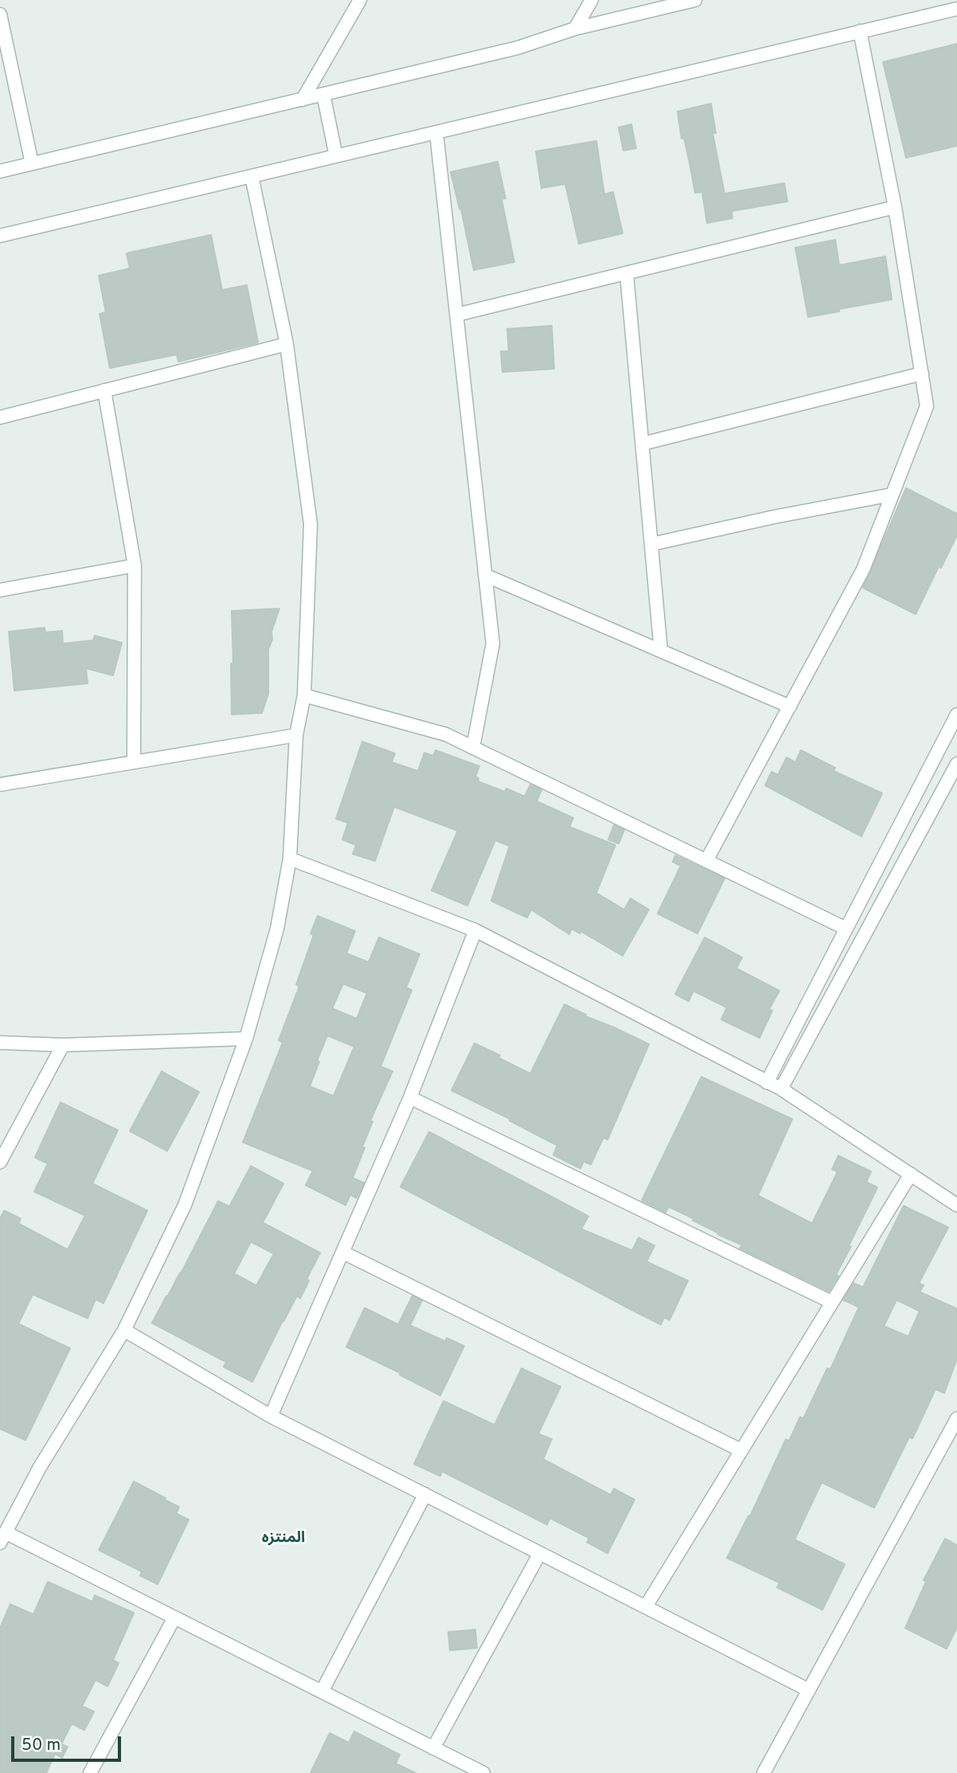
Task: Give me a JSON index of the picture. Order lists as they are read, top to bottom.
{
  "districts": ["المنتزه"],
  "scale_bar": "50 m"
}
